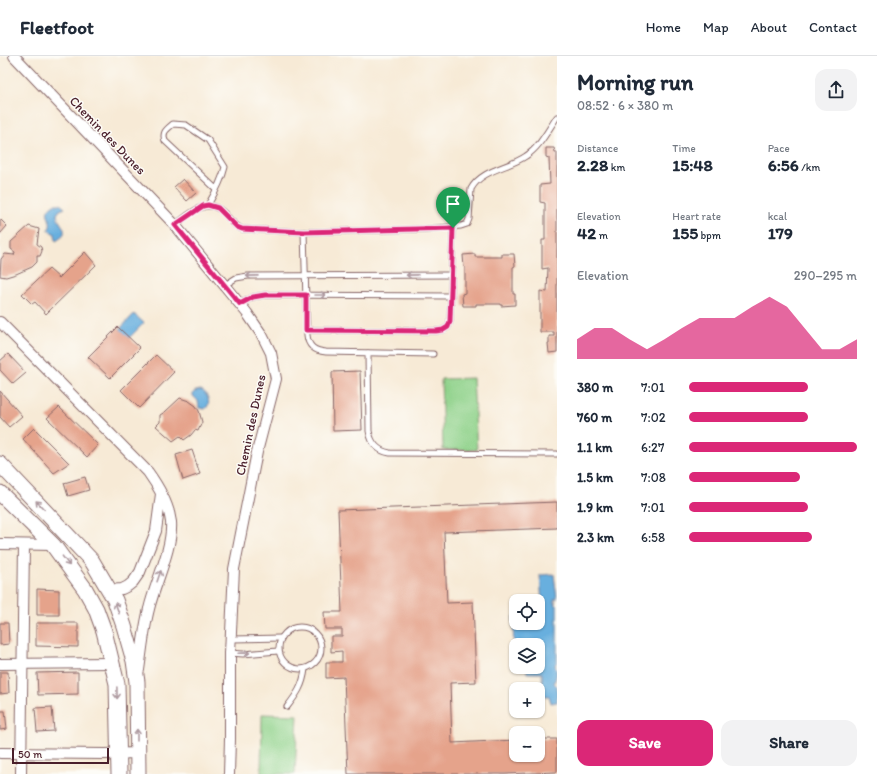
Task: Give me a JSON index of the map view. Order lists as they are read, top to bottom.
{
  "streets": {
    "street": ["Chemin des Dunes"]
  },
  "scale_bar": "50 m",
  "page": {
    "header": "Fleetfoot",
    "nav": [
      "Home",
      "Map",
      "About",
      "Contact"
    ],
    "heading": ["Morning run", "08:52 · 6 × 380 m"],
    "stats": [
      ["Distance", "2.28 km"],
      ["Time", "15:48"],
      ["Pace", "6:56 /km"],
      ["Elevation", "42 m"],
      ["Heart rate", "155 bpm"],
      ["kcal", "179"]
    ],
    "chart": ["Elevation", "290–295 m"],
    "list": [
      {
        "name": "380 m",
        "note": "7:01"
      },
      {
        "name": "760 m",
        "note": "7:02"
      },
      {
        "name": "1.1 km",
        "note": "6:27"
      },
      {
        "name": "1.5 km",
        "note": "7:08"
      },
      {
        "name": "1.9 km",
        "note": "7:01"
      },
      {
        "name": "2.3 km",
        "note": "6:58"
      }
    ],
    "map_buttons": ["+", "−"],
    "buttons": ["Save", "Share"],
    "scale": "50 m"
  }
}
